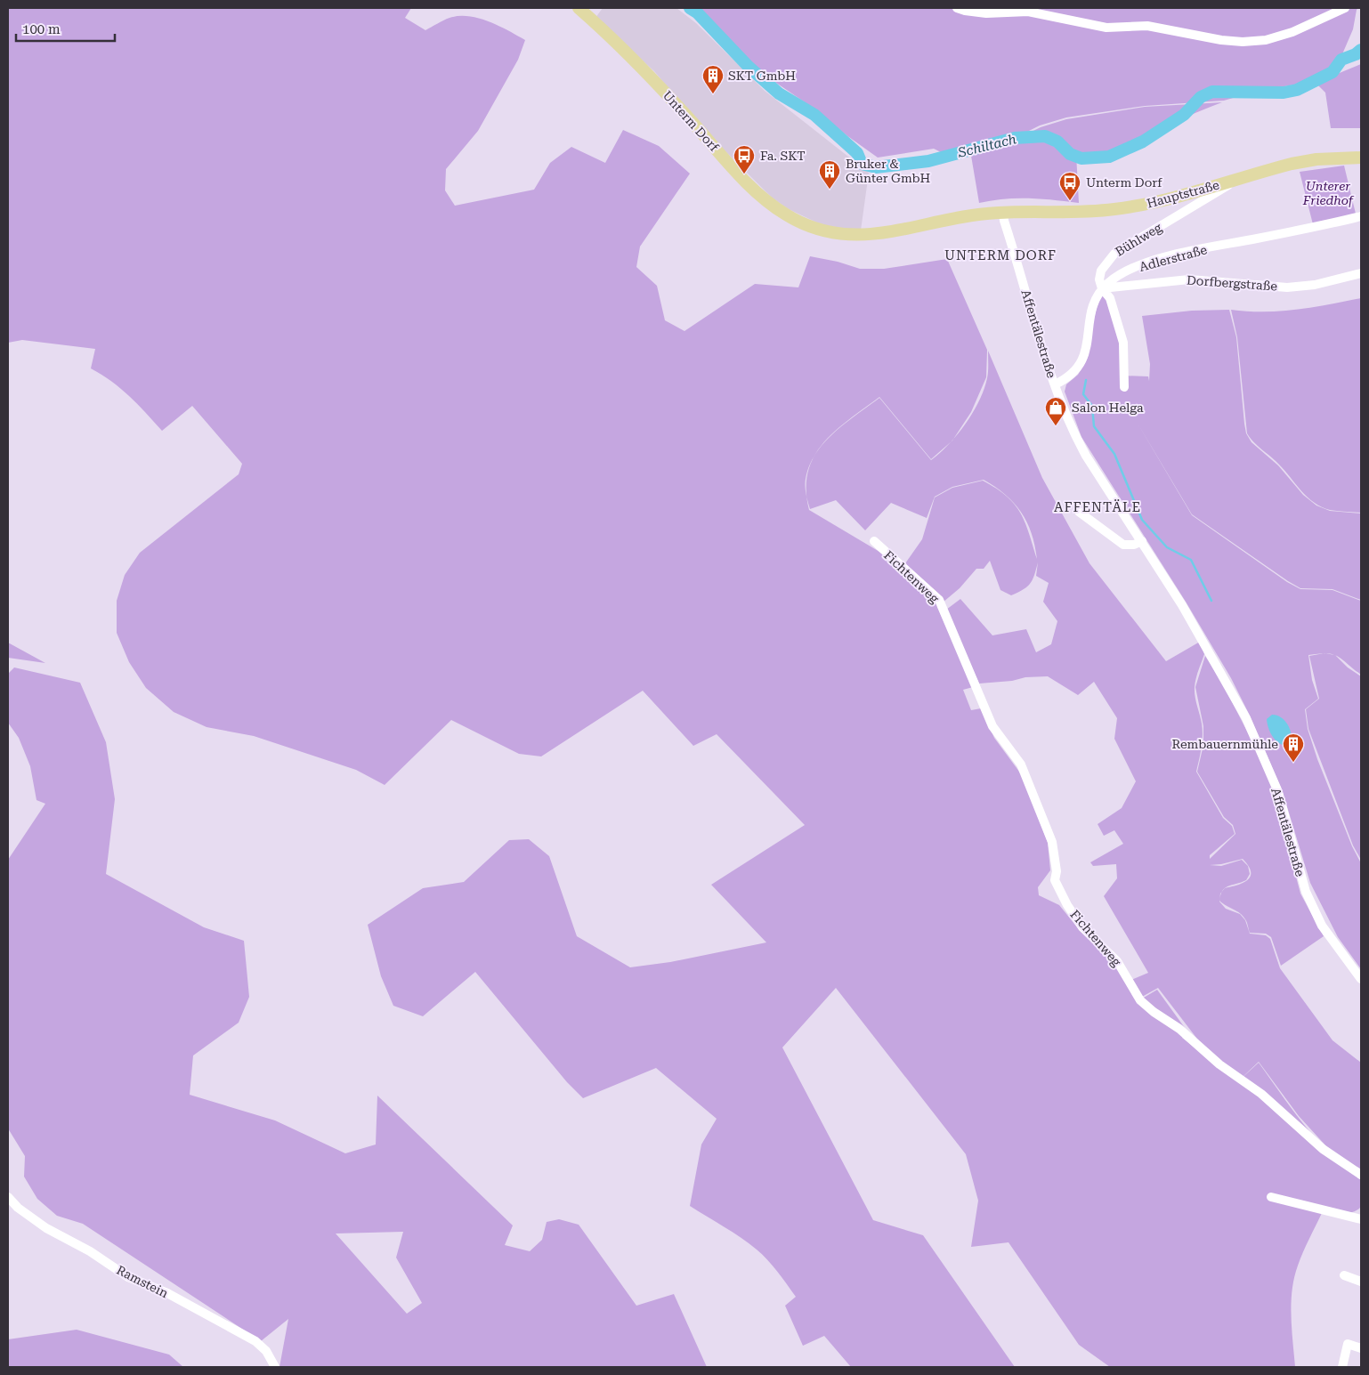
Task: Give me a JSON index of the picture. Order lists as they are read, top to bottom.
{
  "streets": {
    "main road": ["Unterm Dorf", "Hauptstraße"],
    "street": [
      "Bühlweg",
      "Adlerstraße",
      "Dorfbergstraße",
      "Affentälestraße",
      "Fichtenweg",
      "Ramstein"
    ]
  },
  "crossings": [
    ["Unterm Dorf", "Hauptstraße"],
    ["Unterm Dorf", "Affentälestraße"],
    ["Hauptstraße", "Bühlweg"],
    ["Hauptstraße", "Affentälestraße"],
    ["Bühlweg", "Adlerstraße"],
    ["Bühlweg", "Dorfbergstraße"],
    ["Adlerstraße", "Dorfbergstraße"]
  ],
  "districts": ["UNTERM DORF", "AFFENTÄLE"],
  "water": ["Schiltach"],
  "parks": ["Unterer Friedhof"],
  "places": {
    "building": ["SKT GmbH", "Bruker & Günter GmbH", "Rembauernmühle"],
    "bus stop": ["Fa. SKT", "Unterm Dorf"],
    "shop": ["Salon Helga"]
  },
  "scale_bar": "100 m"
}
